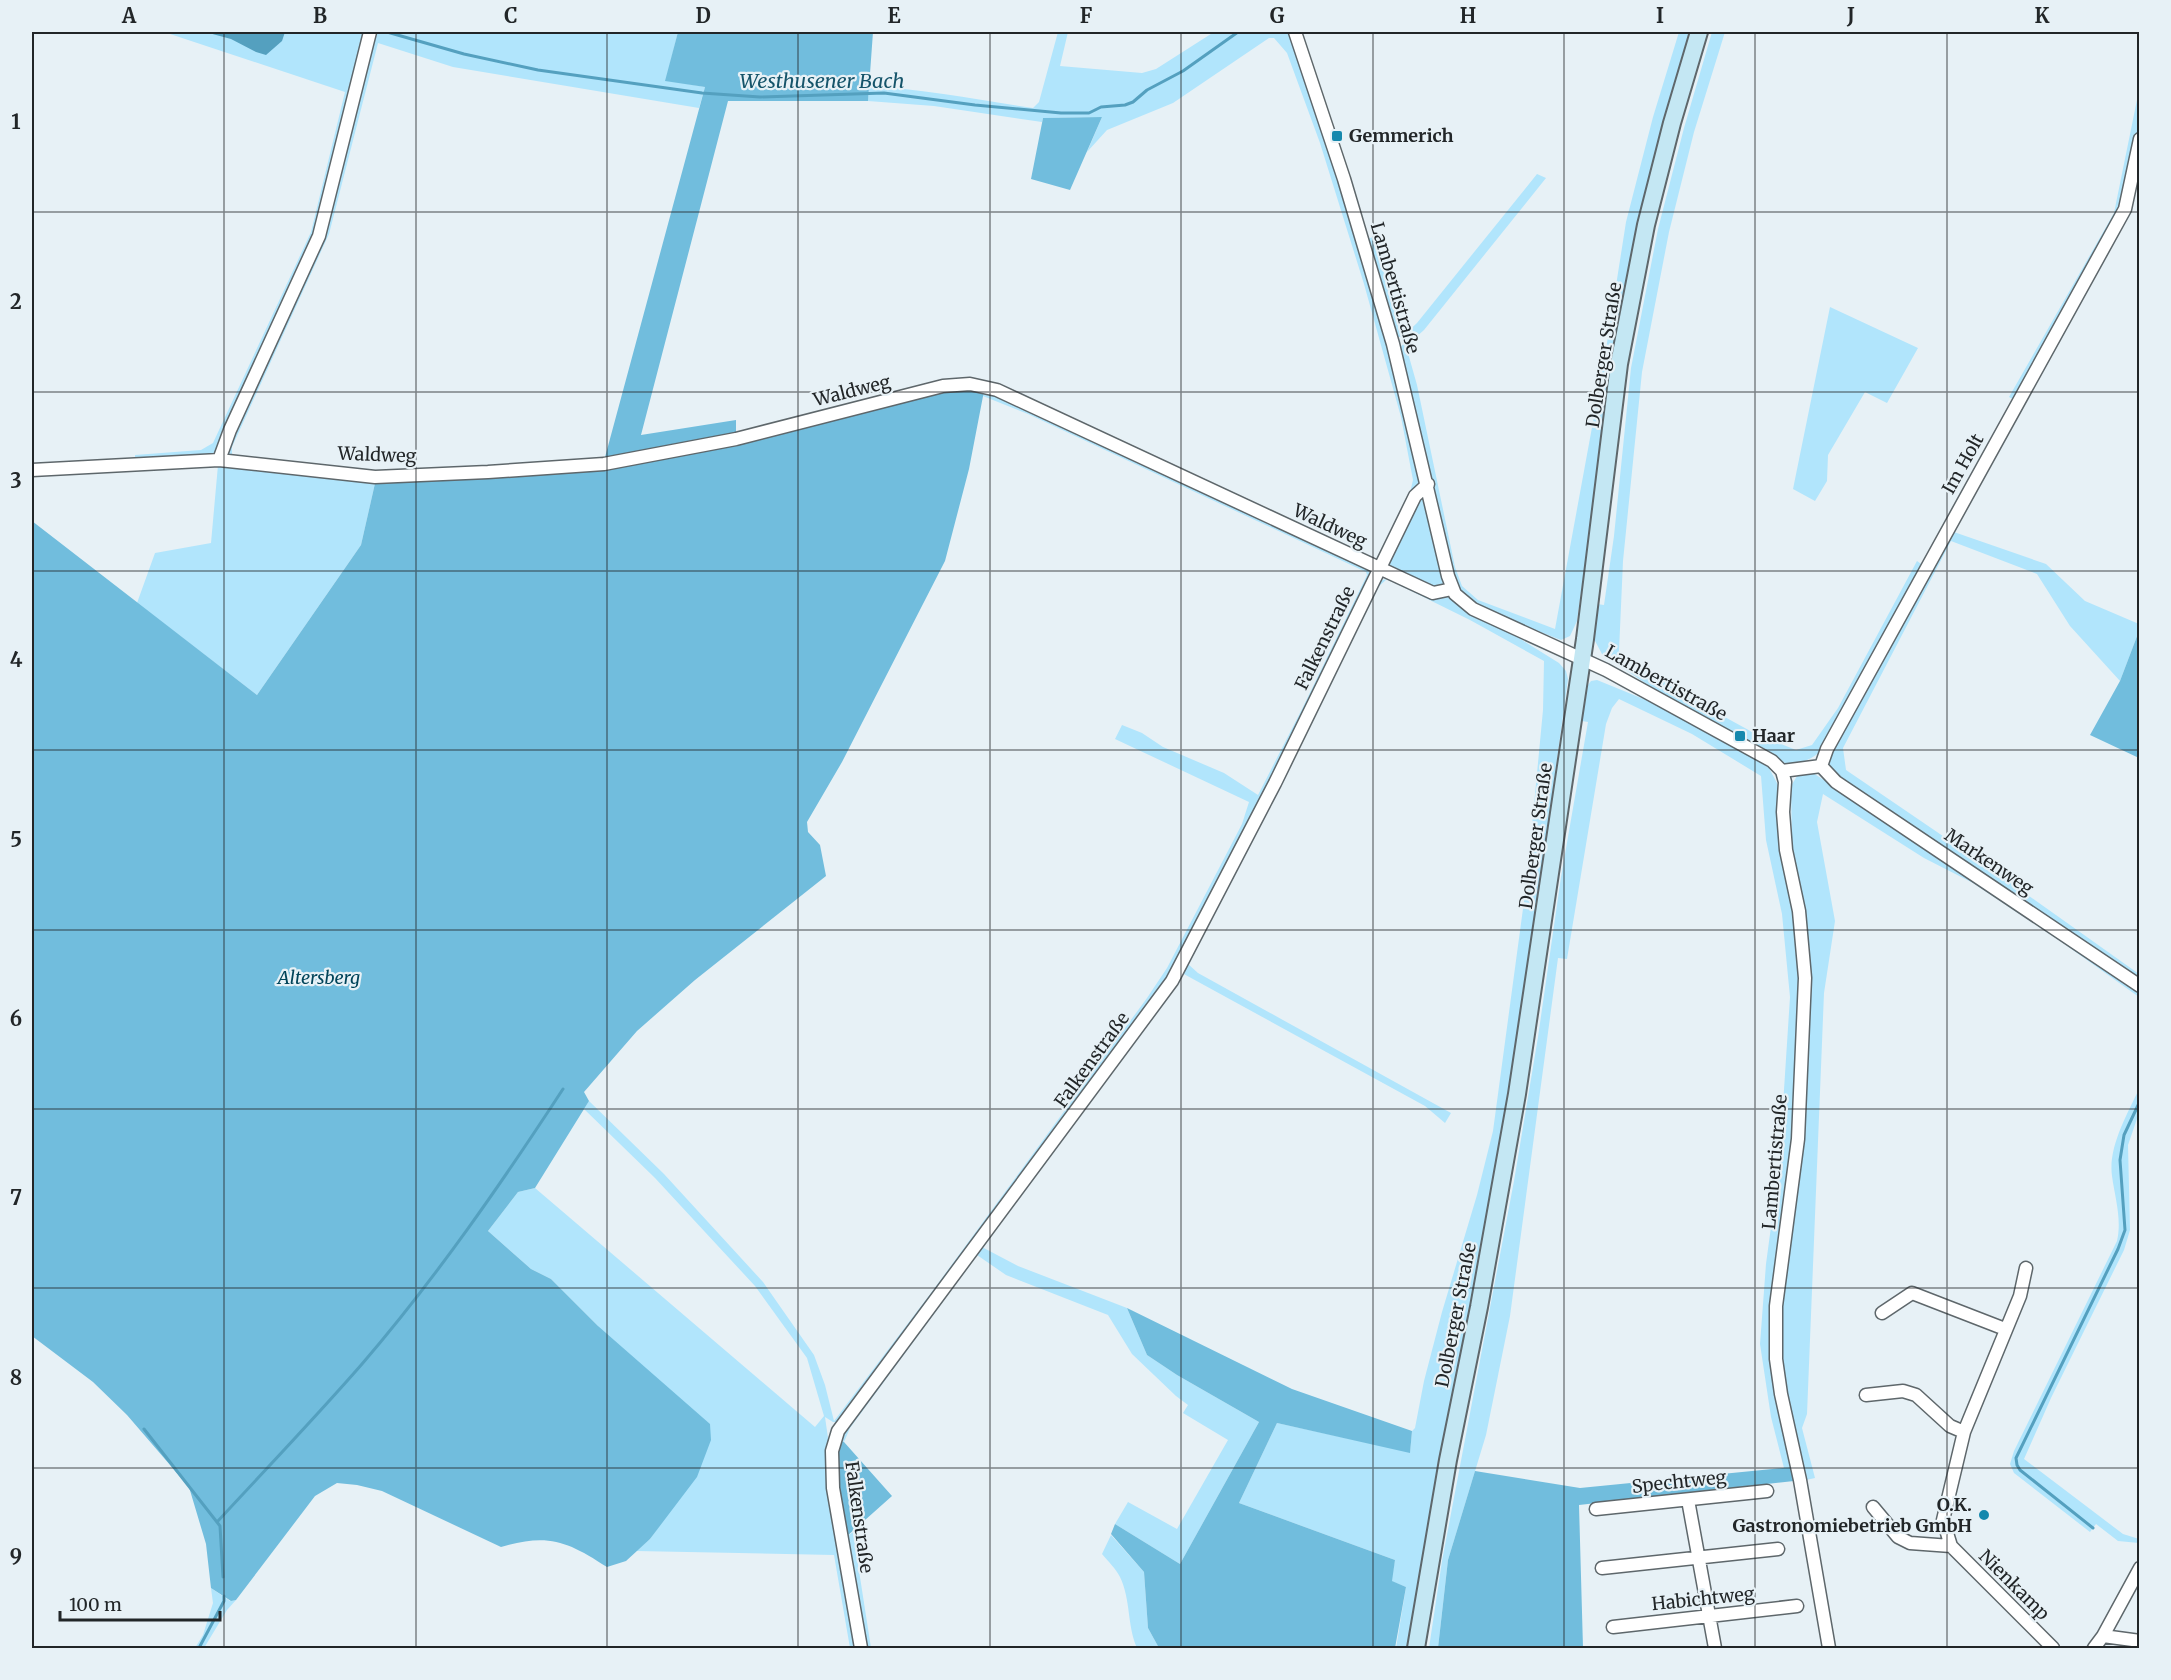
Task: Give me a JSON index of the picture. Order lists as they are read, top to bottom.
{
  "streets": {
    "main road": ["Dolberger Straße"],
    "street": [
      "Lambertistraße",
      "Waldweg",
      "Im Holt",
      "Falkenstraße",
      "Markenweg",
      "Spechtweg",
      "Nienkamp",
      "Habichtweg"
    ]
  },
  "crossings": [
    ["Lambertistraße", "Dolberger Straße"],
    ["Lambertistraße", "Waldweg"],
    ["Lambertistraße", "Falkenstraße"],
    ["Waldweg", "Falkenstraße"],
    ["Im Holt", "Markenweg"]
  ],
  "water": ["Westhusener Bach"],
  "parks": ["Altersberg"],
  "places": {
    "transit": ["Gemmerich", "Haar"],
    "other": ["O.K. Gastronomiebetrieb GmbH"]
  },
  "scale_bar": "100 m",
  "grid": {
    "columns": [
      "A",
      "B",
      "C",
      "D",
      "E",
      "F",
      "G",
      "H",
      "I",
      "J",
      "K"
    ],
    "rows": [
      "1",
      "2",
      "3",
      "4",
      "5",
      "6",
      "7",
      "8",
      "9"
    ]
  }
}
